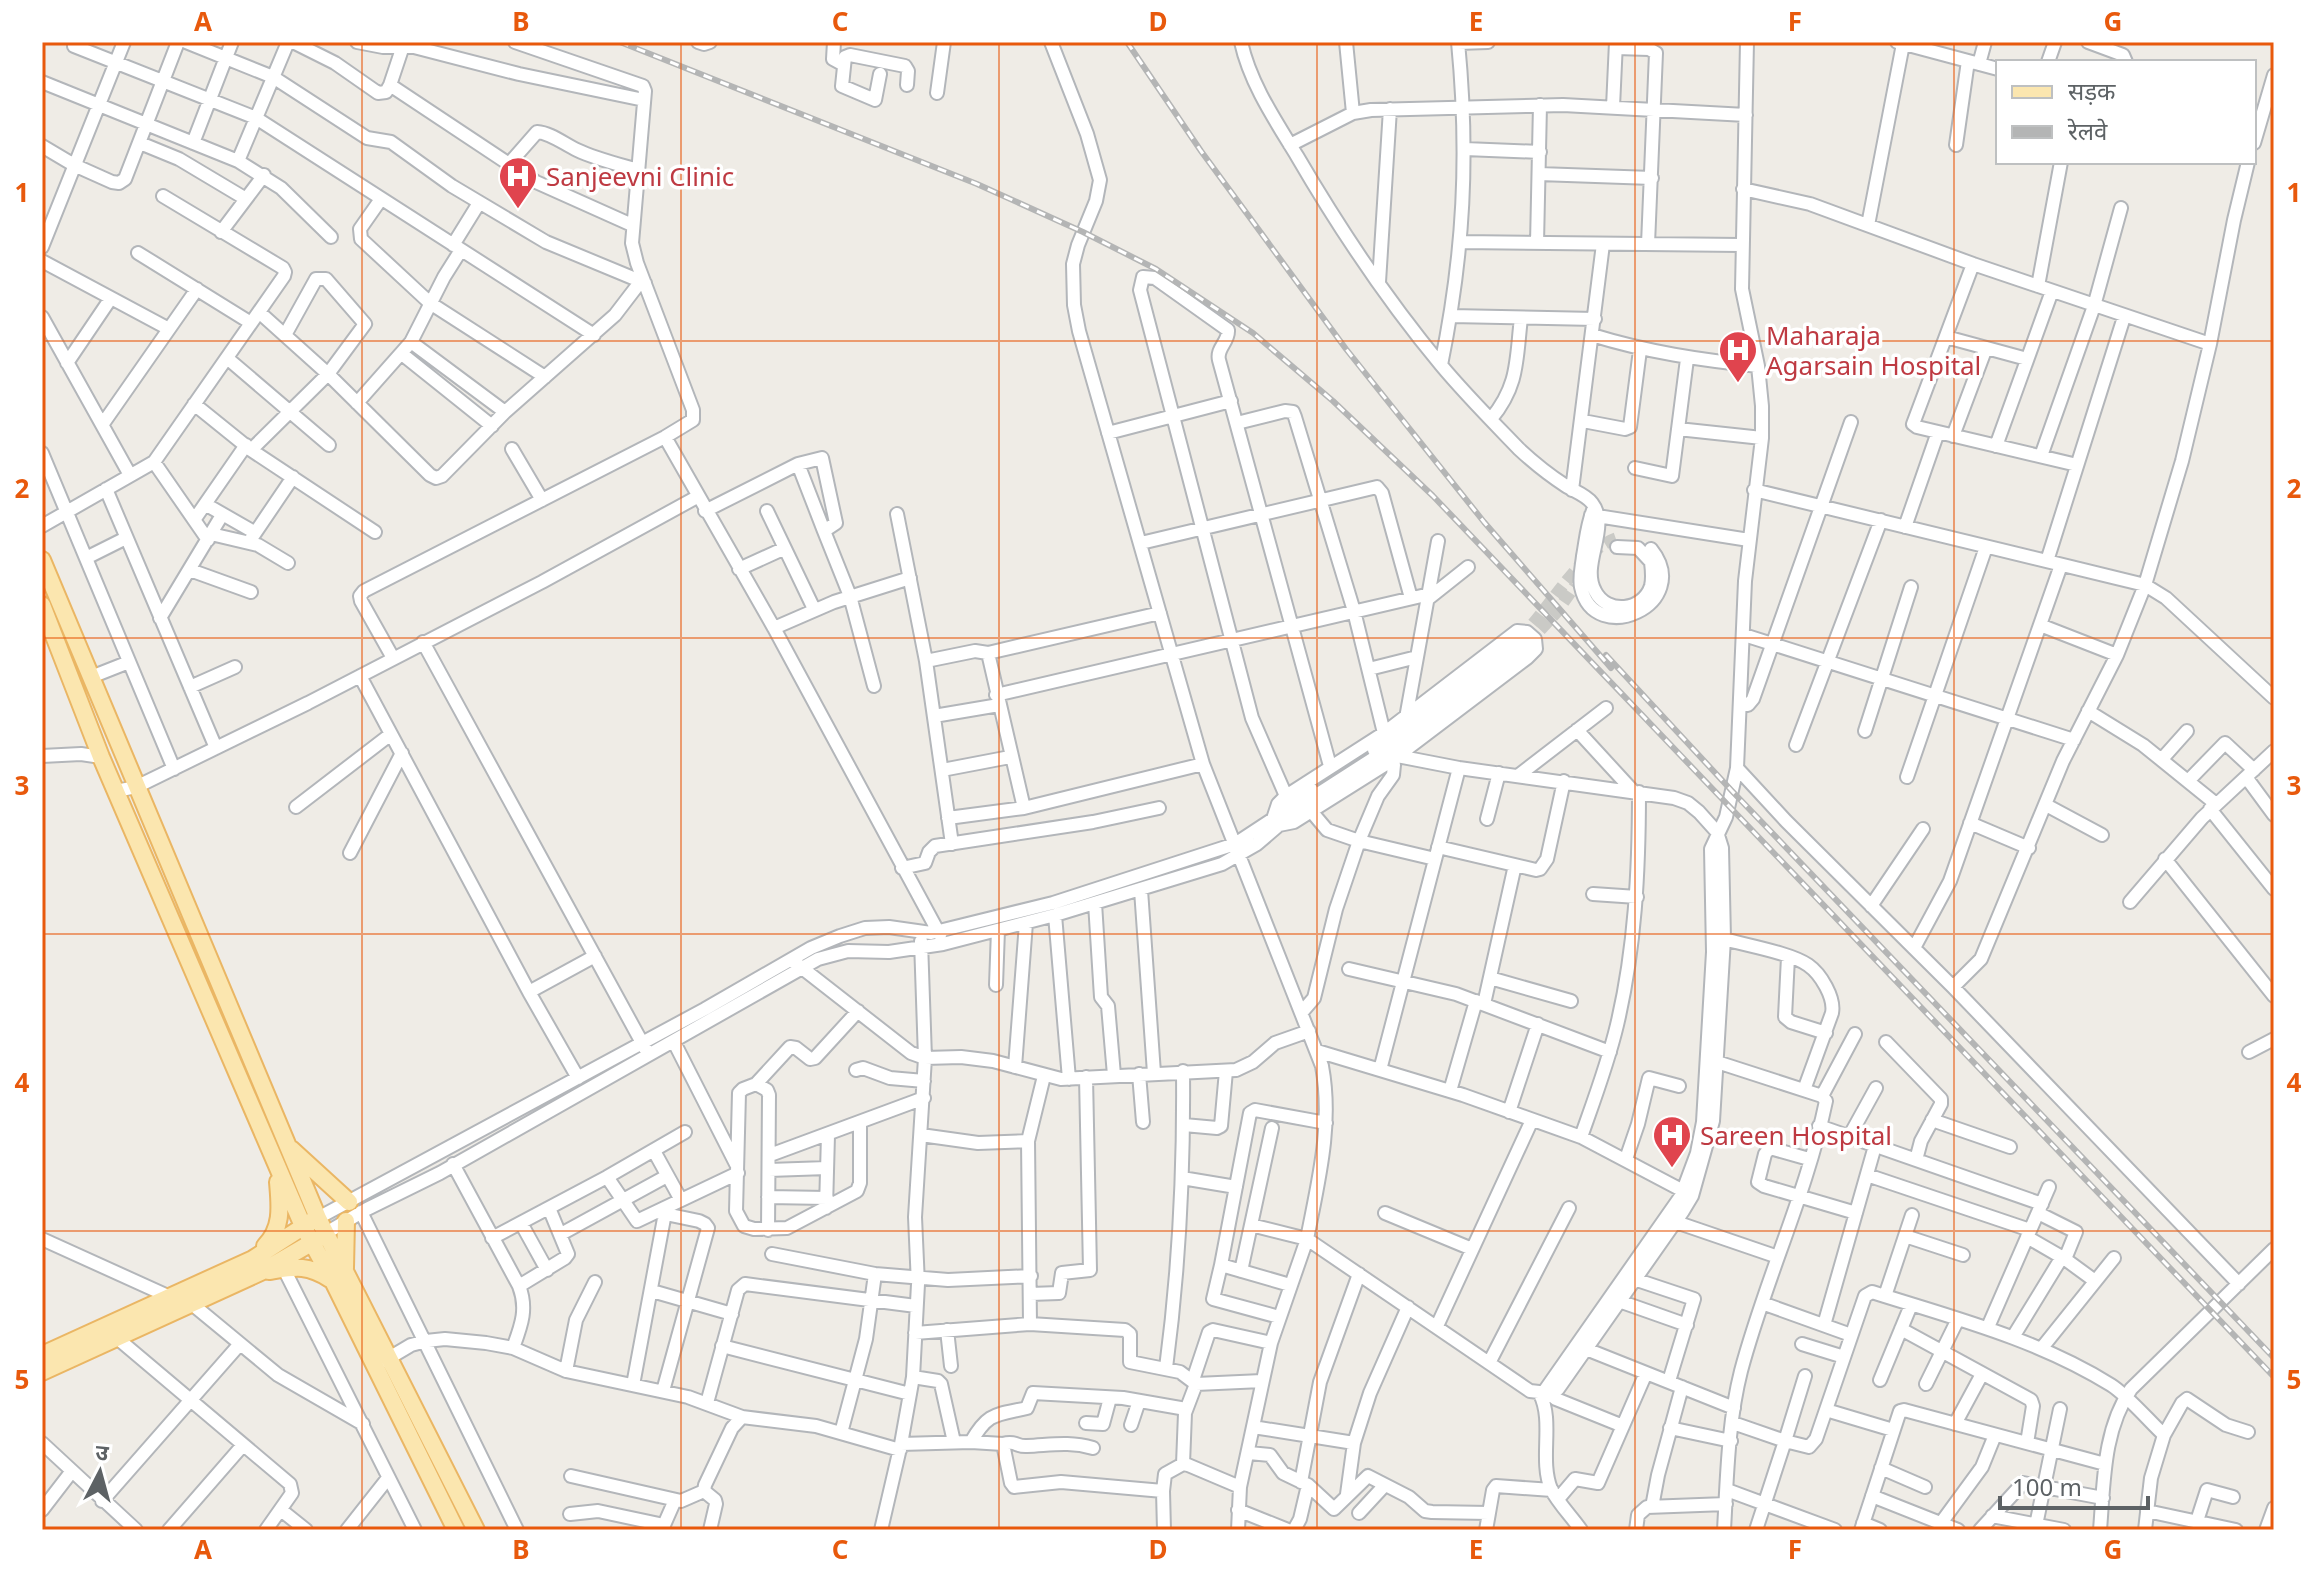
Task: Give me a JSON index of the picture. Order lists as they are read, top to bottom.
{
  "places": {
    "hospital": ["Sanjeevni Clinic", "Maharaja Agarsain Hospital", "Sareen Hospital"]
  },
  "legend": ["सड़क", "रेलवे"],
  "scale_bar": "100 m",
  "north": "top",
  "grid": {
    "columns": [
      "A",
      "B",
      "C",
      "D",
      "E",
      "F",
      "G"
    ],
    "rows": [
      "1",
      "2",
      "3",
      "4",
      "5"
    ]
  }
}
